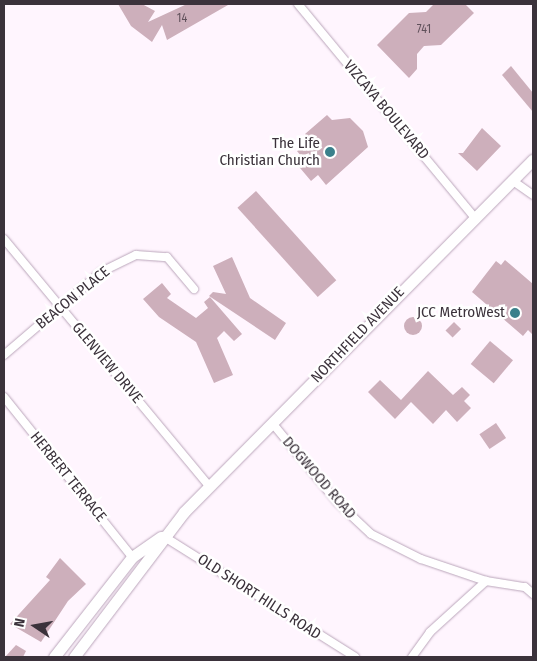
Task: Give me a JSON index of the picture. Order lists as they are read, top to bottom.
{
  "streets": {
    "main road": ["NORTHFIELD AVENUE"],
    "street": [
      "VIZCAYA BOULEVARD",
      "BEACON PLACE",
      "GLENVIEW DRIVE",
      "HERBERT TERRACE",
      "DOGWOOD ROAD",
      "OLD SHORT HILLS ROAD"
    ]
  },
  "crossings": [
    ["VIZCAYA BOULEVARD", "NORTHFIELD AVENUE"],
    ["BEACON PLACE", "GLENVIEW DRIVE"],
    ["NORTHFIELD AVENUE", "GLENVIEW DRIVE"],
    ["NORTHFIELD AVENUE", "DOGWOOD ROAD"],
    ["NORTHFIELD AVENUE", "OLD SHORT HILLS ROAD"]
  ],
  "places": ["The Life Christian Church", "JCC MetroWest"],
  "house_numbers": ["14", "741"],
  "north": "left"
}
